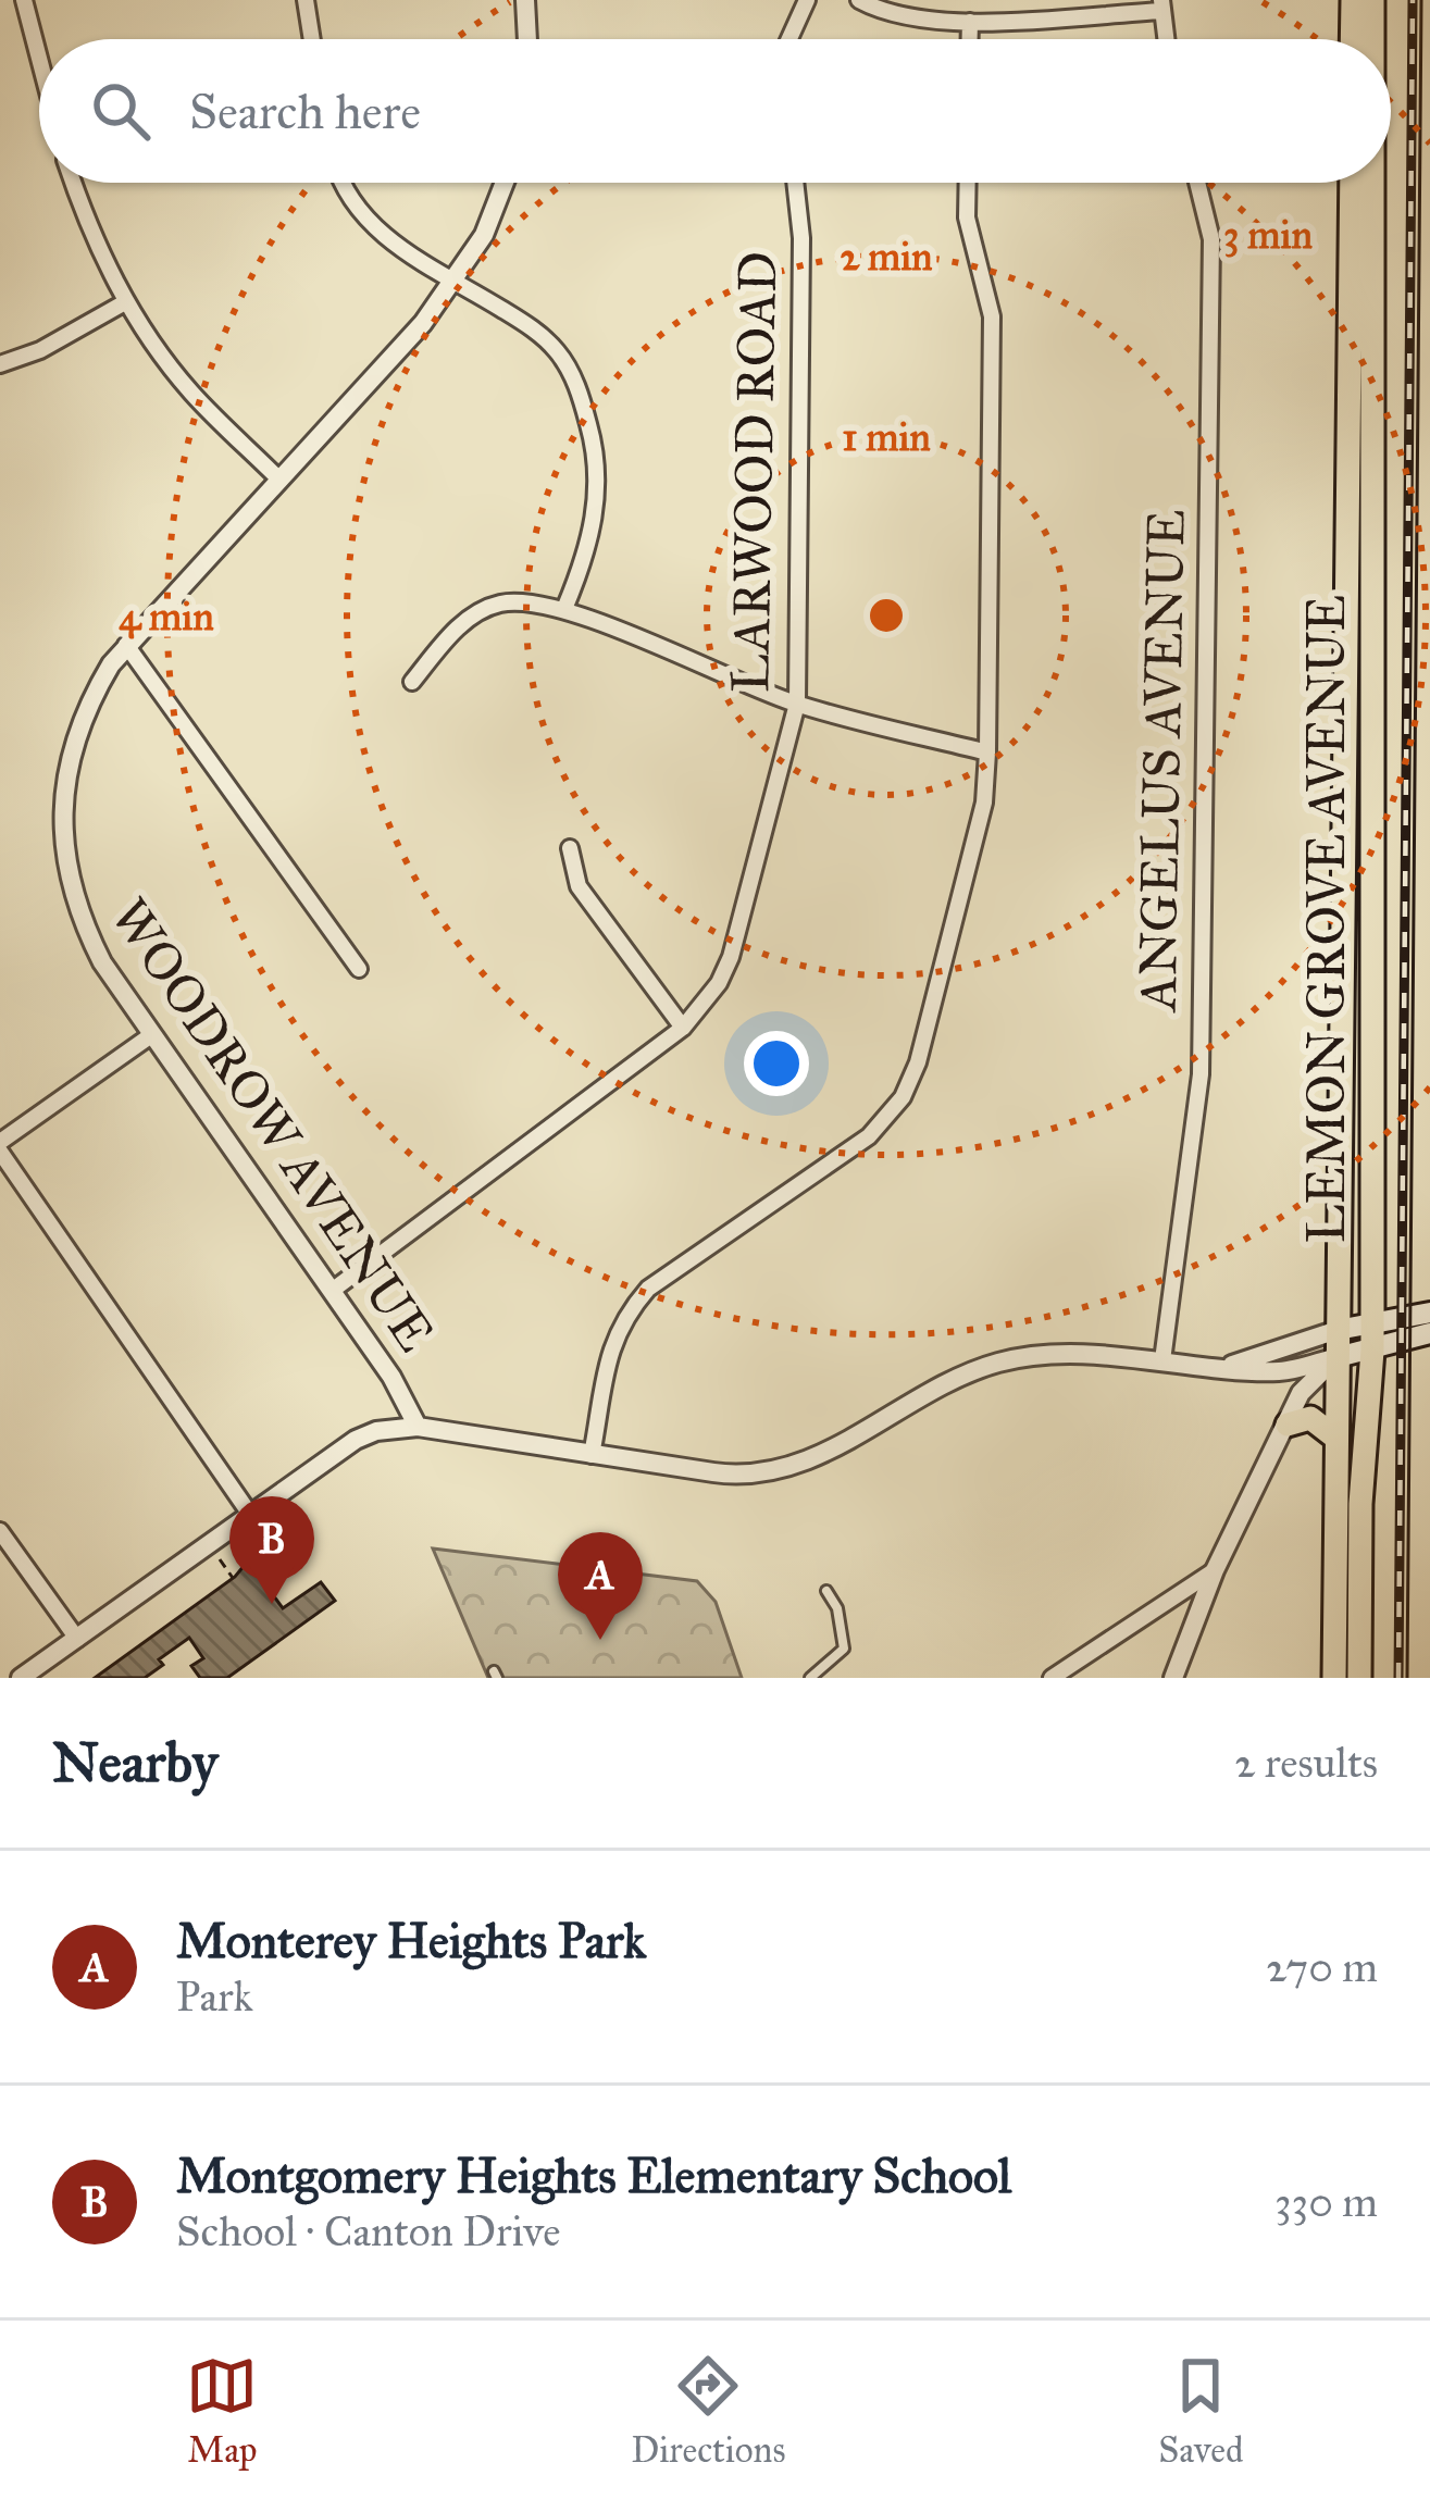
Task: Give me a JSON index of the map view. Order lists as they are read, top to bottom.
{
  "streets": {
    "main road": ["LEMON GROVE AVENUE"],
    "street": ["LARWOOD ROAD", "ANGELUS AVENUE", "WOODROW AVENUE"]
  },
  "crossings": [
    ["LARWOOD ROAD", "WOODROW AVENUE"]
  ],
  "page": {
    "search": "Search here",
    "pins": ["B", "A"],
    "heading": ["Nearby", "2 results"],
    "list": [
      {
        "mark": "A",
        "name": "Monterey Heights Park",
        "note": "Park",
        "value": "270 m"
      },
      {
        "mark": "B",
        "name": "Montgomery Heights Elementary School",
        "note": "School · Canton Drive",
        "value": "330 m"
      }
    ],
    "nav": ["Map", "Directions", "Saved"]
  },
  "rings": [
    "3 min",
    "2 min",
    "1 min",
    "4 min"
  ]
}
